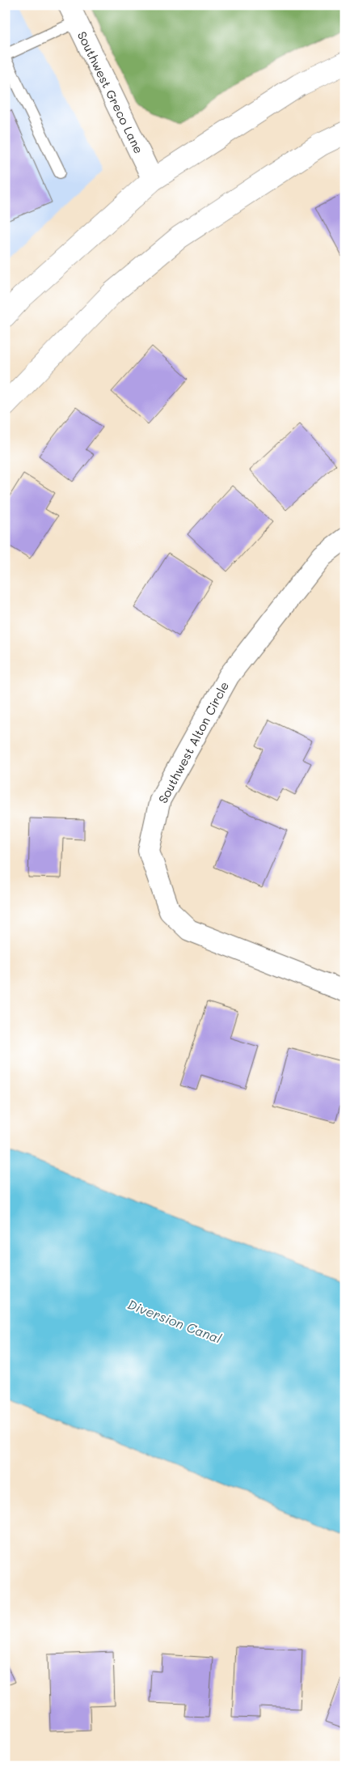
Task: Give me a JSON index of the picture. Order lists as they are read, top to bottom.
{
  "streets": {
    "street": ["Southwest Greco Lane", "Southwest Alton Circle"]
  },
  "water": ["Diversion Canal"]
}
